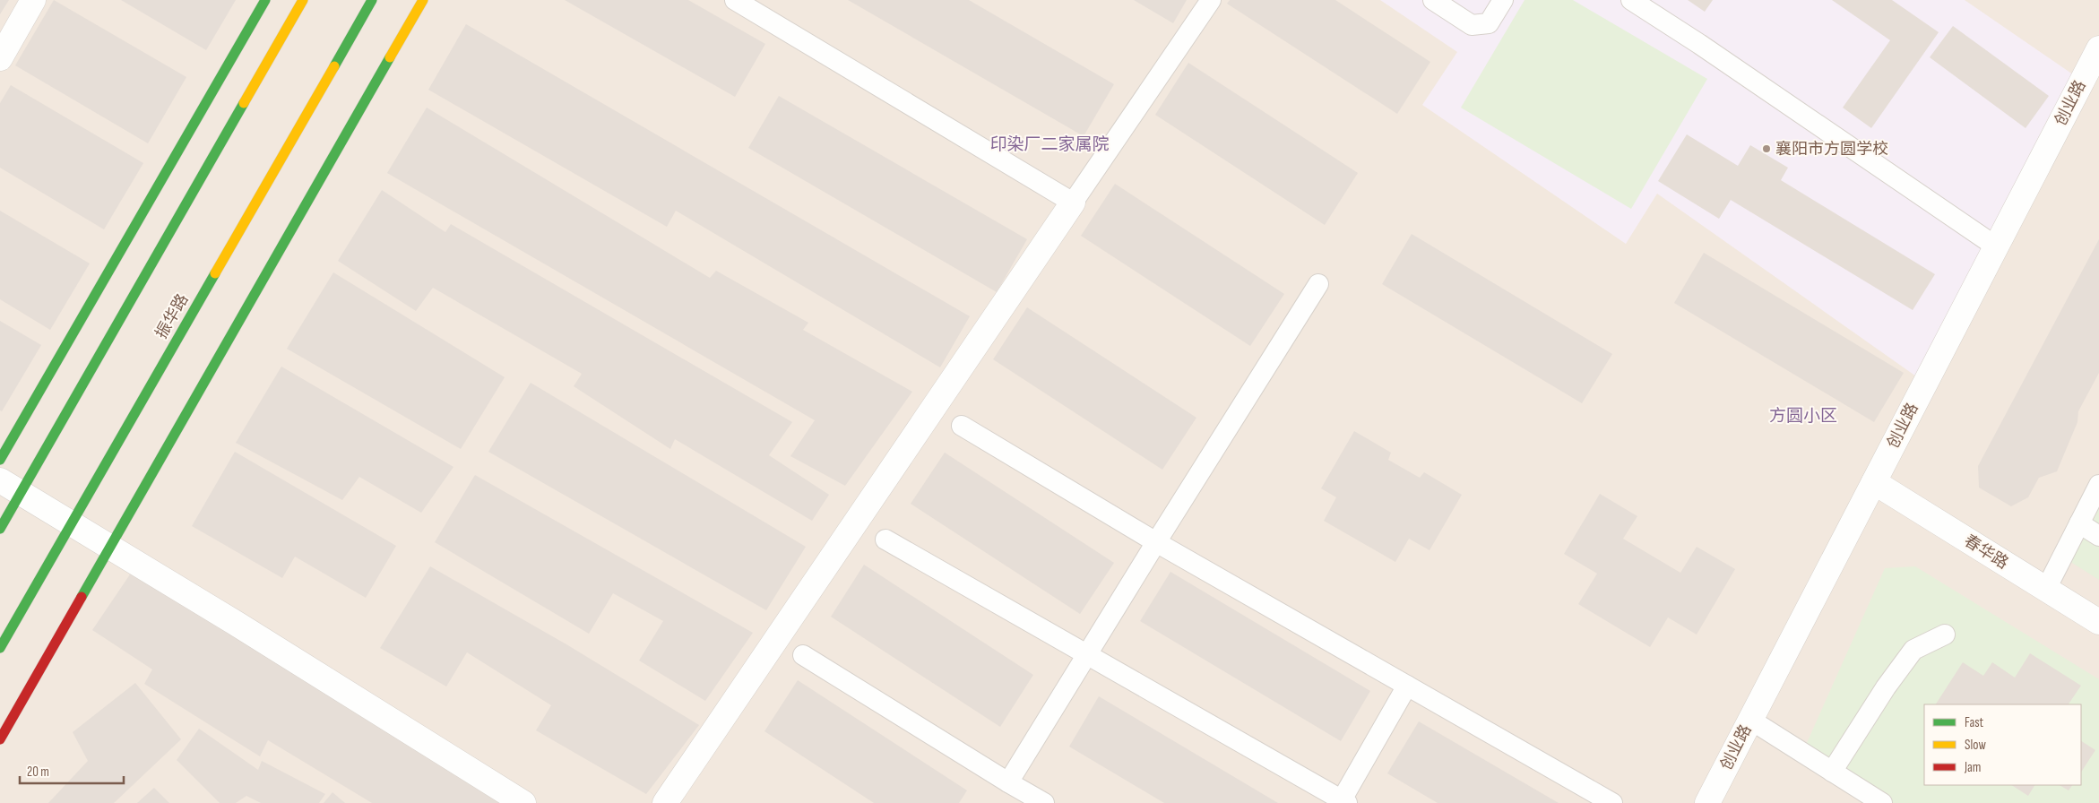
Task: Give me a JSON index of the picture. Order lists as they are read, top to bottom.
{
  "streets": {
    "street": ["创业路", "振华路", "春华路"]
  },
  "crossings": [
    ["创业路", "春华路"]
  ],
  "districts": ["印染厂二家属院", "方圆小区"],
  "places": ["襄阳市方圆学校"],
  "legend": ["Fast", "Slow", "Jam"],
  "scale_bar": "20 m"
}
